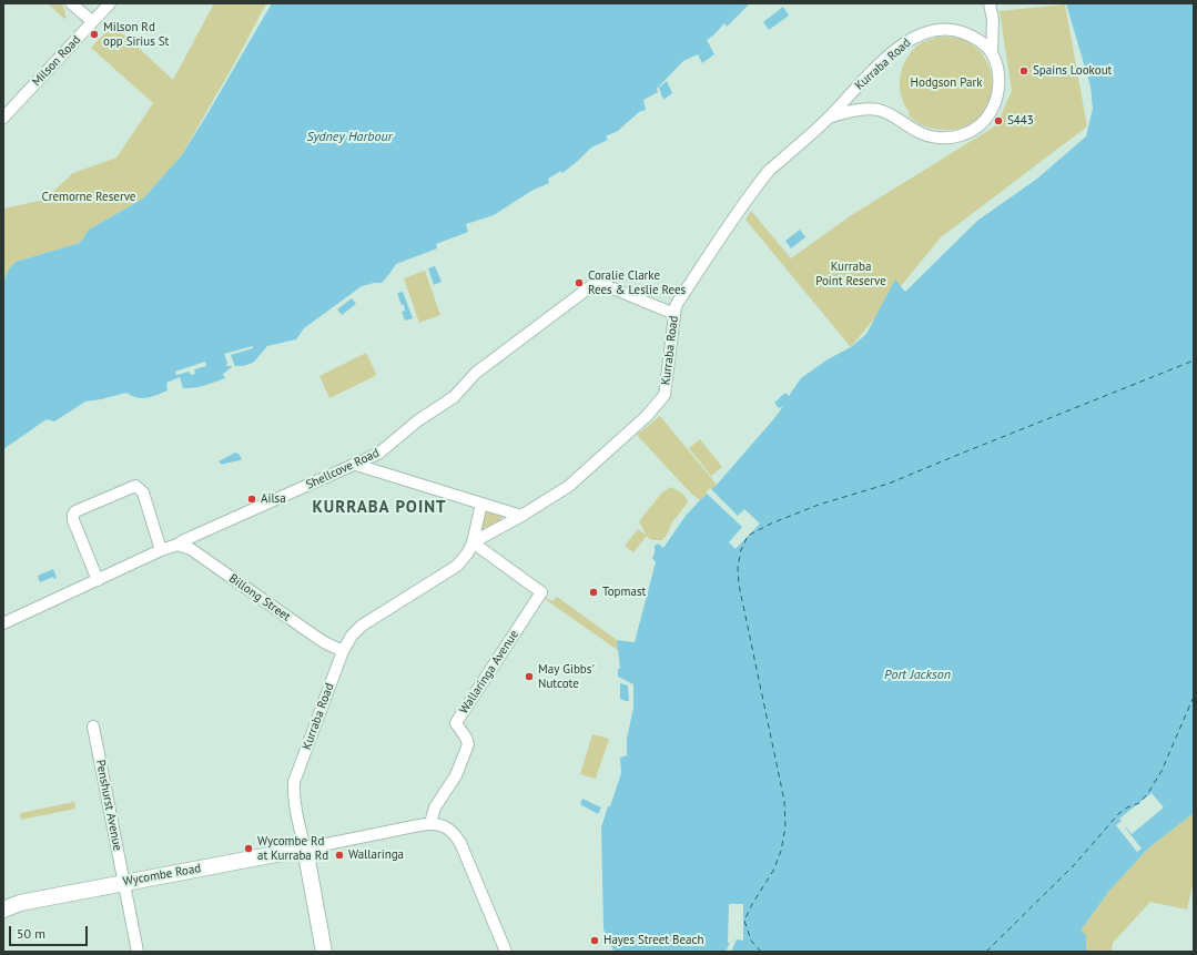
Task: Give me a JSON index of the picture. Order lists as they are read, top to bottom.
{
  "streets": {
    "main road": ["Kurraba Road", "Wycombe Road"],
    "street": [
      "Milson Road",
      "Shellcove Road",
      "Billong Street",
      "Wallaringa Avenue",
      "Penshurst Avenue"
    ]
  },
  "crossings": [
    ["Kurraba Road", "Shellcove Road"],
    ["Kurraba Road", "Billong Street"],
    ["Kurraba Road", "Wallaringa Avenue"],
    ["Kurraba Road", "Wycombe Road"],
    ["Shellcove Road", "Billong Street"],
    ["Penshurst Avenue", "Wycombe Road"]
  ],
  "districts": ["KURRABA POINT"],
  "water": ["Sydney Harbour", "Port Jackson"],
  "parks": ["Hodgson Park", "Cremorne Reserve", "Kurraba Point Reserve"],
  "places": [
    "Milson Rd opp Sirius St",
    "Spains Lookout",
    "S443",
    "Coralie Clarke Rees & Leslie Rees",
    "Ailsa",
    "Topmast",
    "May Gibbs' Nutcote",
    "Wycombe Rd at Kurraba Rd",
    "Wallaringa",
    "Hayes Street Beach"
  ],
  "scale_bar": "50 m"
}
